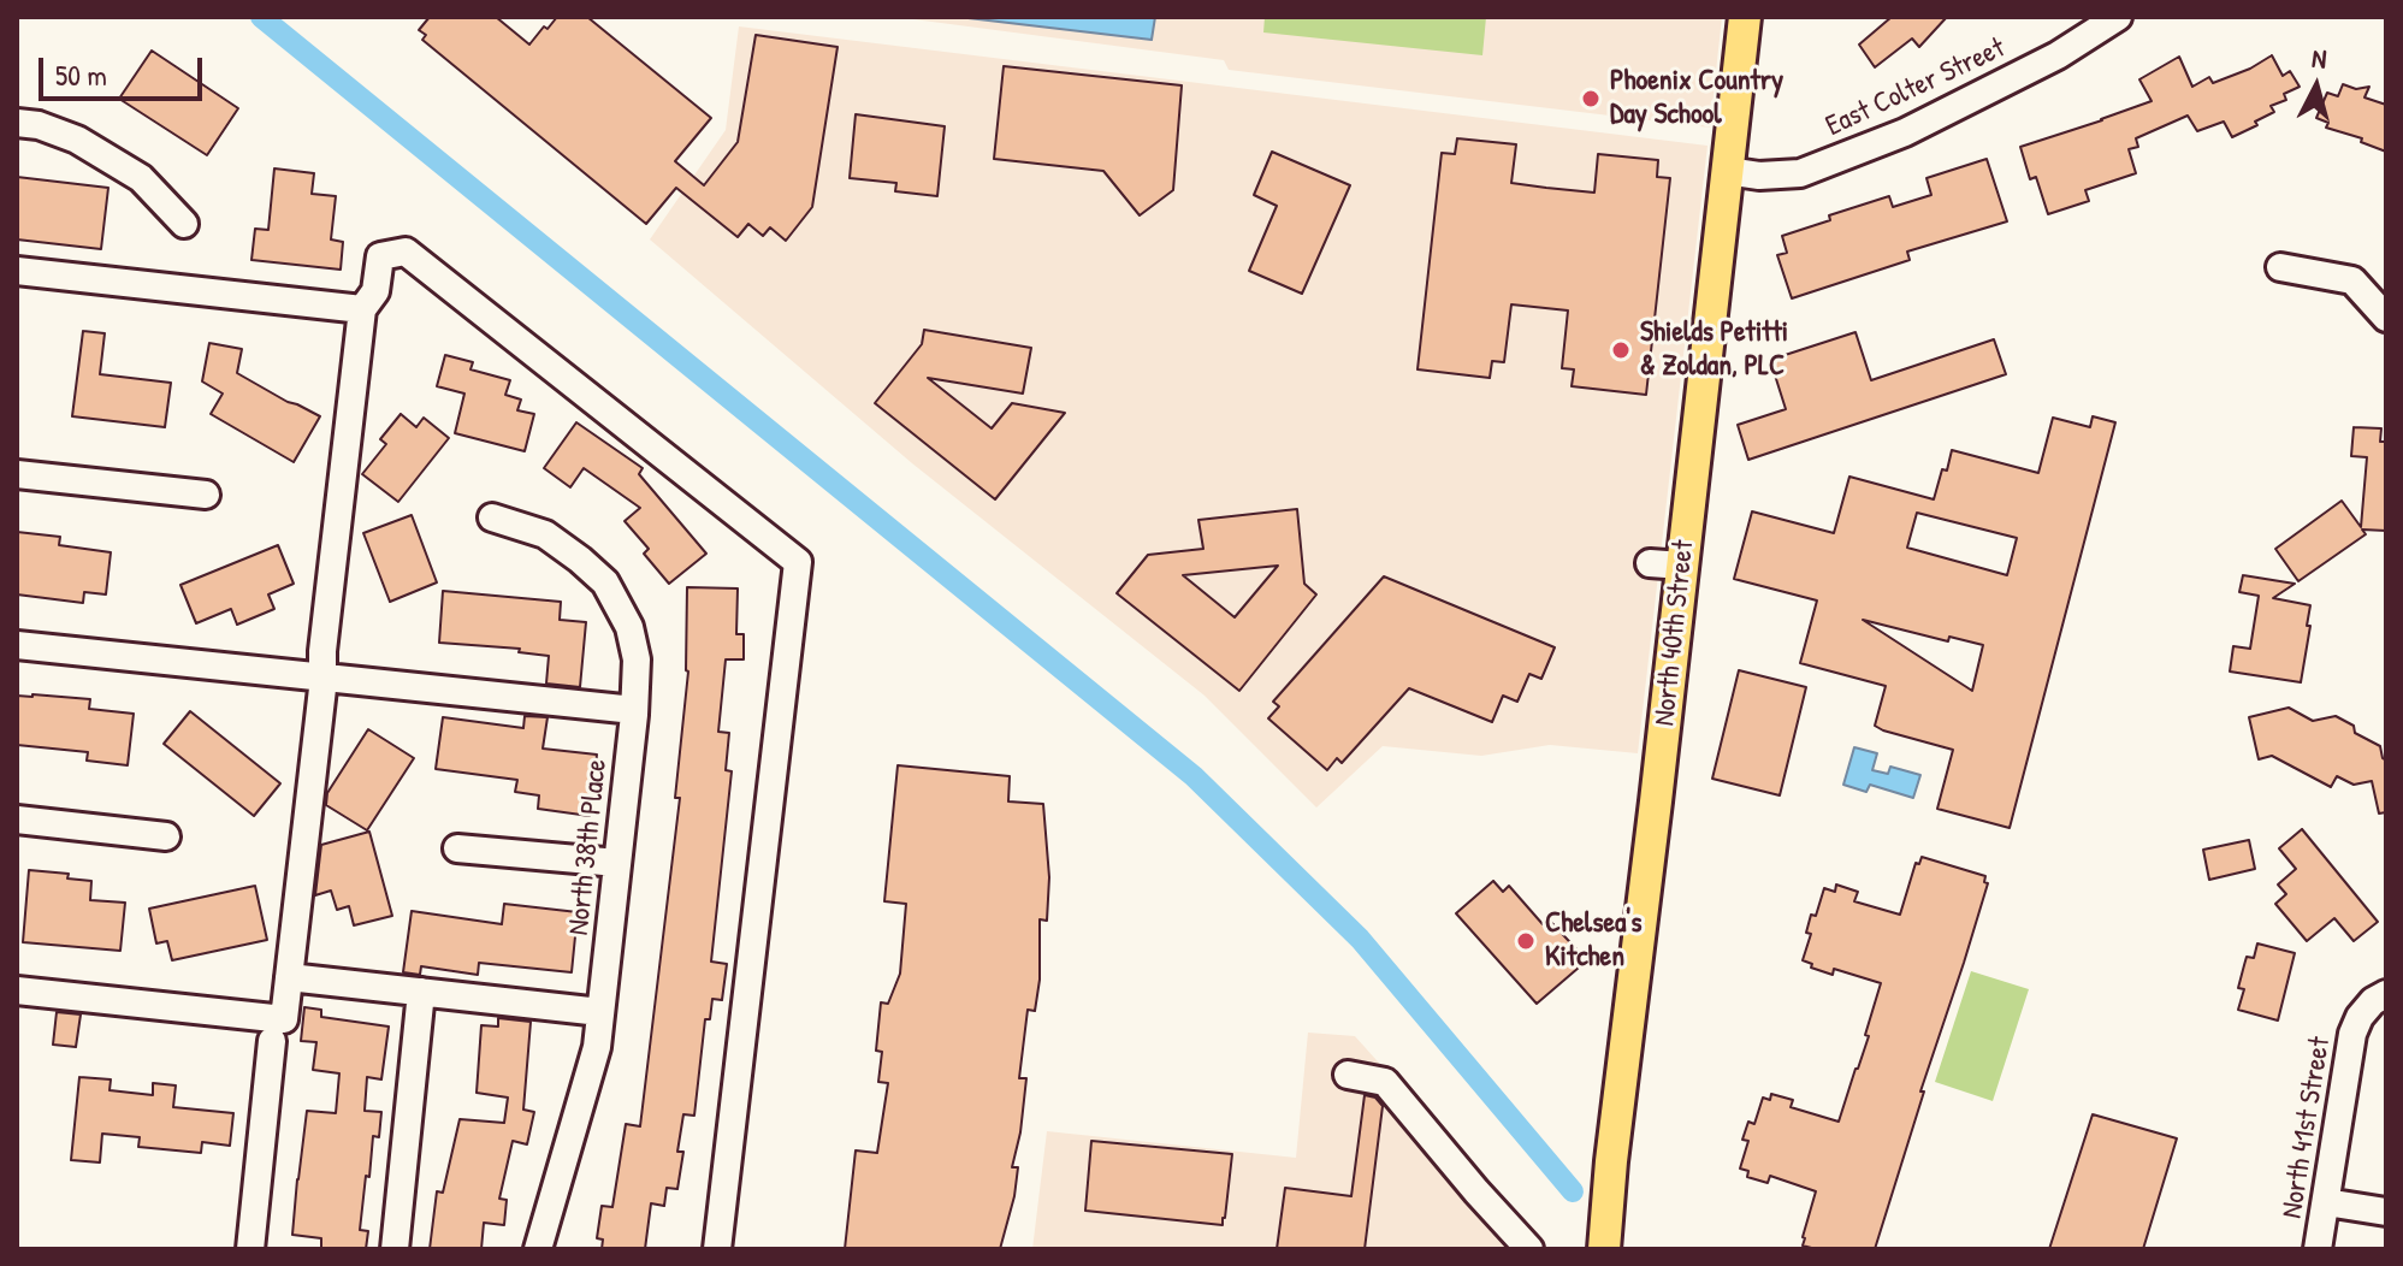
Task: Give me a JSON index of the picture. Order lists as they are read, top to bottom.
{
  "streets": {
    "main road": ["North 40th Street"],
    "street": ["East Colter Street", "North 38th Place", "North 41st Street"]
  },
  "crossings": [
    ["East Colter Street", "North 40th Street"]
  ],
  "places": ["Phoenix Country Day School", "Shields Petitti & Zoldan, PLC", "Chelsea's Kitchen"],
  "scale_bar": "50 m",
  "north": "top"
}
